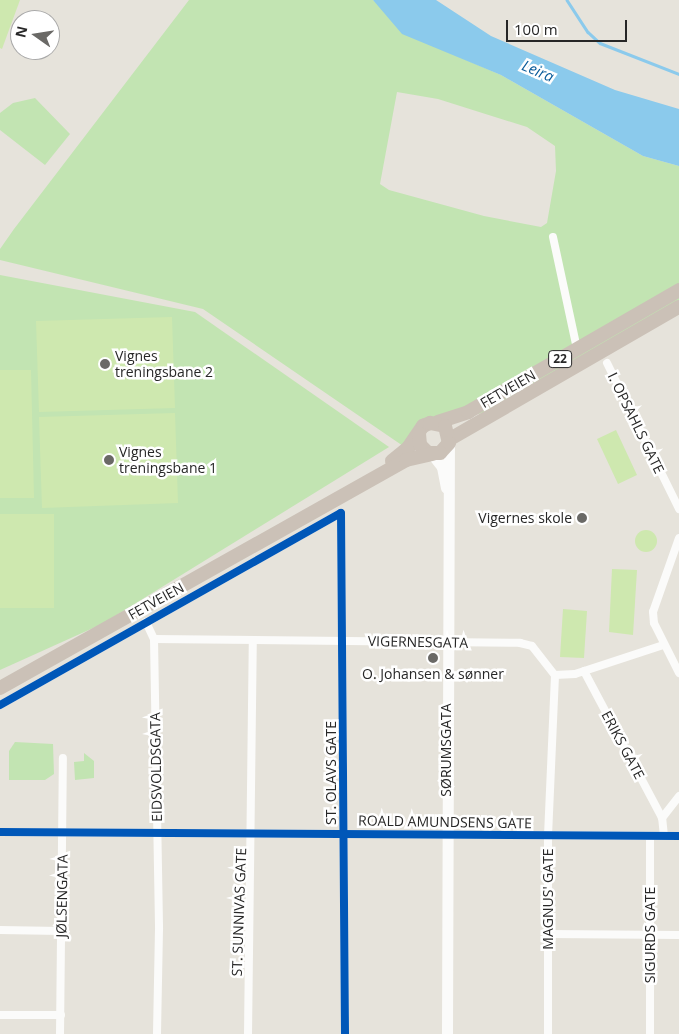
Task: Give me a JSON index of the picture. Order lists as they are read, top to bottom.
{
  "streets": {
    "highway": ["22", "FETVEIEN"],
    "main road": ["SØRUMSGATA"],
    "street": [
      "I. OPSAHLS GATE",
      "VIGERNESGATA",
      "ERIKS GATE",
      "EIDSVOLDSGATA",
      "ST. OLAVS GATE",
      "ROALD AMUNDSENS GATE",
      "JØLSENGATA",
      "MAGNUS' GATE",
      "ST. SUNNIVAS GATE",
      "SIGURDS GATE"
    ]
  },
  "crossings": [
    ["22", "FETVEIEN"],
    ["22", "SØRUMSGATA"],
    ["FETVEIEN", "SØRUMSGATA"],
    ["VIGERNESGATA", "SØRUMSGATA"],
    ["VIGERNESGATA", "EIDSVOLDSGATA"],
    ["VIGERNESGATA", "ST. OLAVS GATE"],
    ["VIGERNESGATA", "MAGNUS' GATE"],
    ["VIGERNESGATA", "ST. SUNNIVAS GATE"],
    ["SØRUMSGATA", "ROALD AMUNDSENS GATE"],
    ["EIDSVOLDSGATA", "ST. OLAVS GATE"],
    ["EIDSVOLDSGATA", "ROALD AMUNDSENS GATE"],
    ["ST. OLAVS GATE", "ROALD AMUNDSENS GATE"],
    ["ROALD AMUNDSENS GATE", "JØLSENGATA"],
    ["ROALD AMUNDSENS GATE", "MAGNUS' GATE"],
    ["ROALD AMUNDSENS GATE", "ST. SUNNIVAS GATE"],
    ["ROALD AMUNDSENS GATE", "SIGURDS GATE"]
  ],
  "water": ["Leira"],
  "places": [
    "Vignes treningsbane 2",
    "Vignes treningsbane 1",
    "Vigernes skole",
    "O. Johansen & sønner"
  ],
  "scale_bar": "100 m",
  "north": "left"
}
